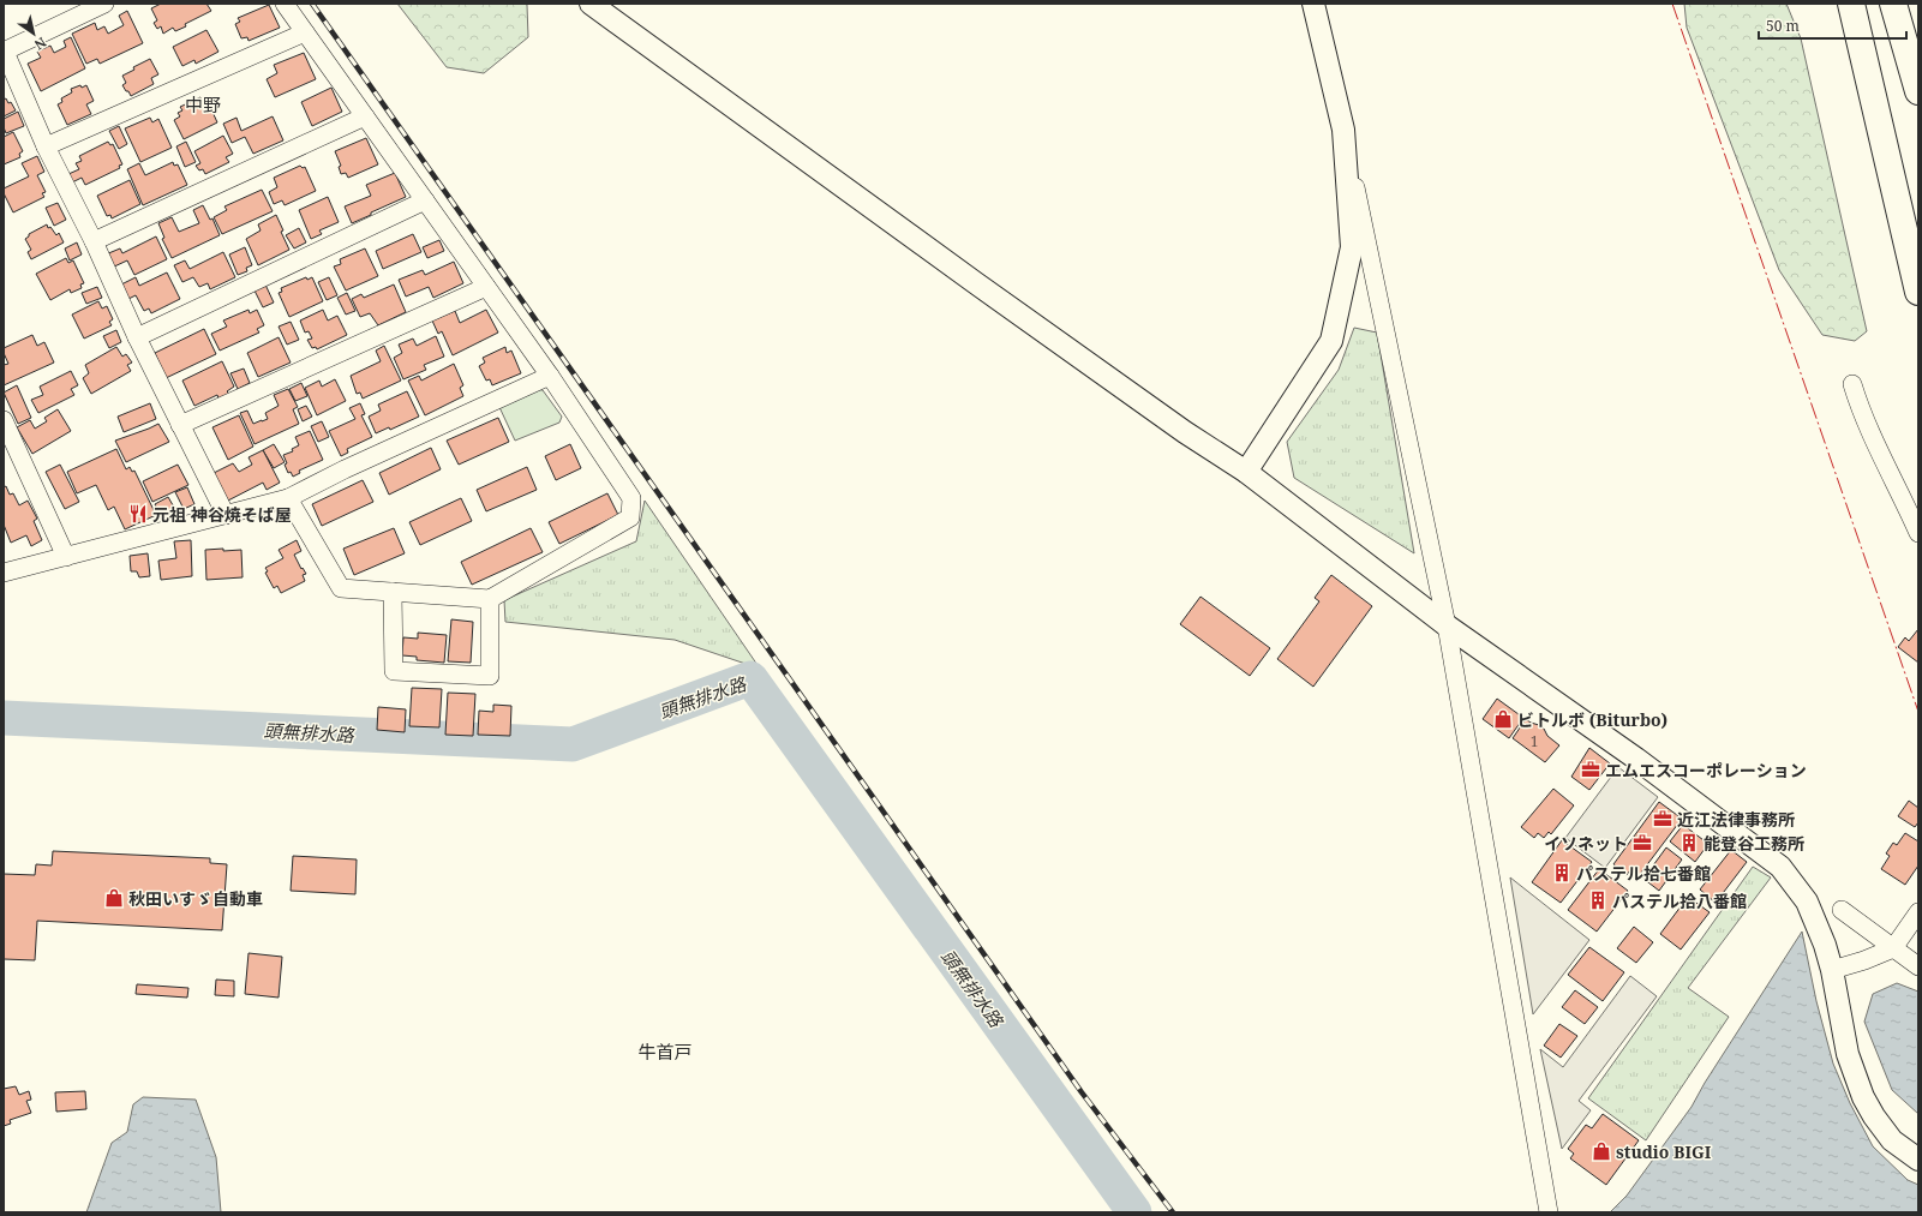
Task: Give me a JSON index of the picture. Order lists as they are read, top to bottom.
{
  "districts": ["中野", "牛首戸"],
  "water": ["頭無排水路"],
  "places": {
    "restaurant": ["元祖 神谷焼そば屋"],
    "shop": ["ビトルボ (Biturbo)", "秋田いすゞ自動車", "studio BIGI"],
    "office": ["エムエスコーポレーション", "近江法律事務所", "イソネット"],
    "building": ["能登谷工務所", "パステル拾七番館", "パステル拾八番館"]
  },
  "house_numbers": ["1"],
  "scale_bar": "50 m",
  "north": "bottom right"
}
